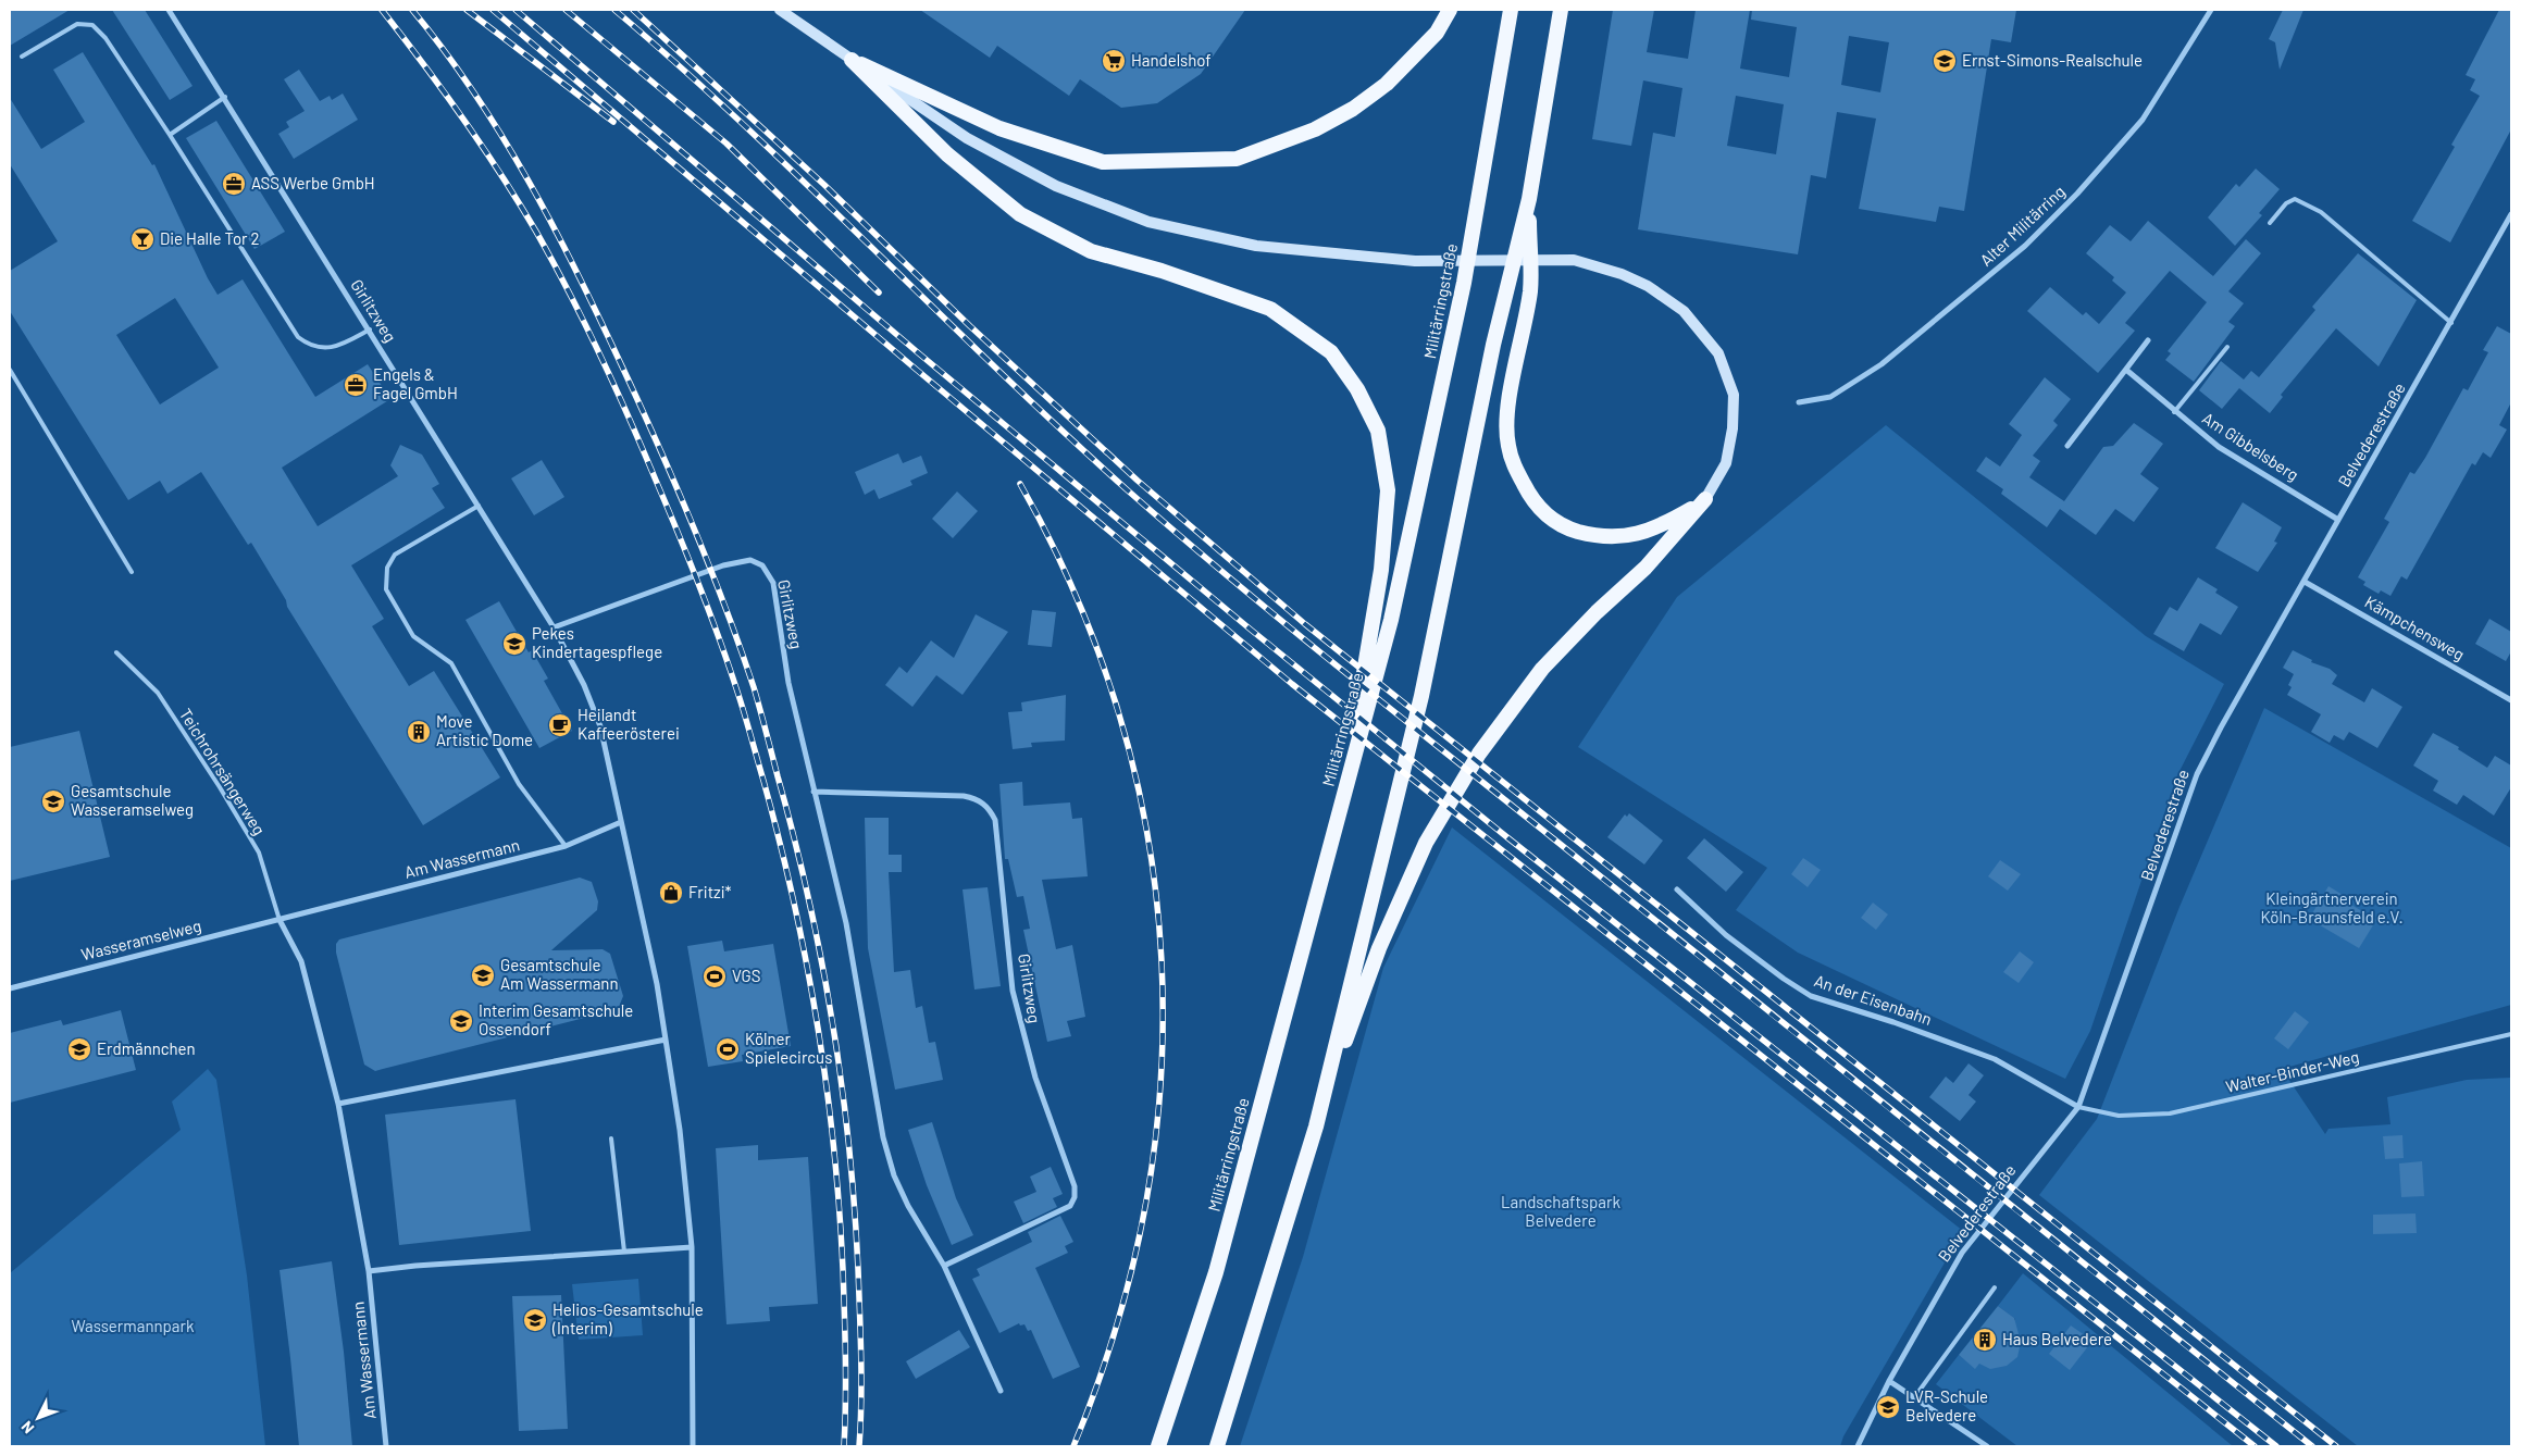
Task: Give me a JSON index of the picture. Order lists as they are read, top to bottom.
{
  "streets": {
    "highway": ["Militärringstraße"],
    "street": [
      "Alter Militärring",
      "Girlitzweg",
      "Belvederestraße",
      "Am Gibbelsberg",
      "Kämpchensweg",
      "Am Wassermann",
      "Wasseramselweg",
      "An der Eisenbahn"
    ],
    "lane": ["Teichrohrsängerweg", "Walter-Binder-Weg"]
  },
  "crossings": [
    ["Girlitzweg", "Am Wassermann"],
    ["Belvederestraße", "Am Gibbelsberg"],
    ["Belvederestraße", "Kämpchensweg"],
    ["Belvederestraße", "An der Eisenbahn"],
    ["Belvederestraße", "Walter-Binder-Weg"],
    ["Teichrohrsängerweg", "Am Wassermann"],
    ["Teichrohrsängerweg", "Wasseramselweg"],
    ["Am Wassermann", "Wasseramselweg"],
    ["An der Eisenbahn", "Walter-Binder-Weg"]
  ],
  "parks": ["Kleingärtnerverein Köln-Braunsfeld e.V.", "Landschaftspark Belvedere", "Wassermannpark"],
  "places": {
    "supermarket": ["Handelshof"],
    "school or university": [
      "Ernst-Simons-Realschule",
      "Pekes Kindertagespflege",
      "Gesamtschule Wasseramselweg",
      "Gesamtschule Am Wassermann",
      "Interim Gesamtschule Ossendorf",
      "Erdmännchen",
      "Helios-Gesamtschule (Interim)",
      "LVR-Schule Belvedere"
    ],
    "office": ["ASS Werbe GmbH", "Engels & Fagel GmbH"],
    "bar": ["Die Halle Tor 2"],
    "cafe": ["Heilandt Kaffeerösterei"],
    "building": ["Move Artistic Dome", "Haus Belvedere"],
    "shop": ["Fritzi*"],
    "sports": ["VGS", "Kölner Spielecircus"]
  },
  "north": "bottom left"
}
